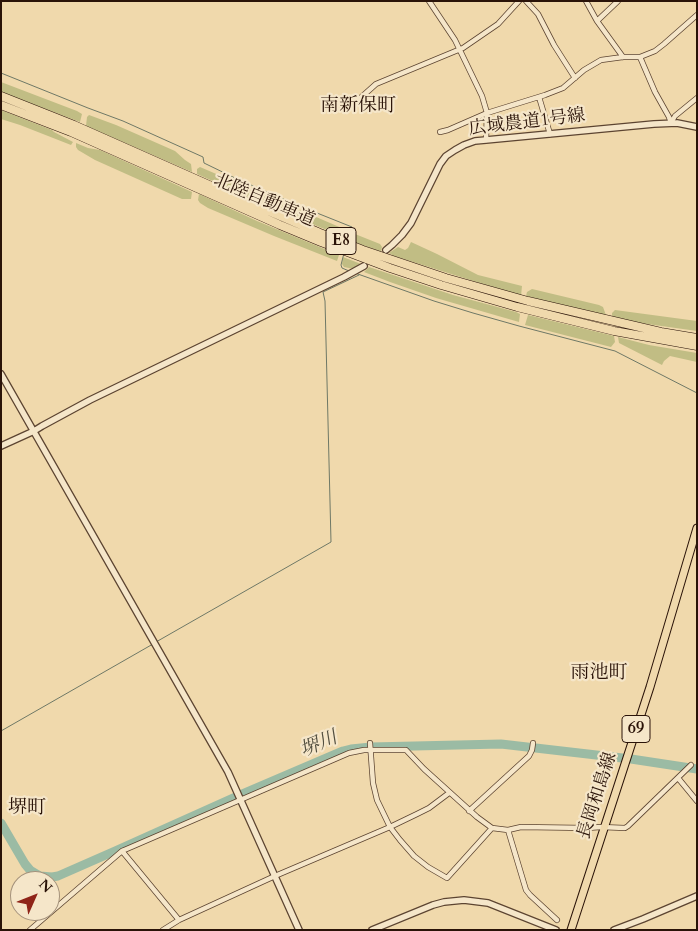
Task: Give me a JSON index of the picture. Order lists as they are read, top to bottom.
{
  "streets": {
    "highway": ["北陸自動車道", "E8"],
    "main road": ["69", "長岡和島線"],
    "street": ["広域農道1号線"]
  },
  "districts": ["南新保町", "雨池町", "堺町"],
  "water": ["堺川"],
  "north": "top right"
}
